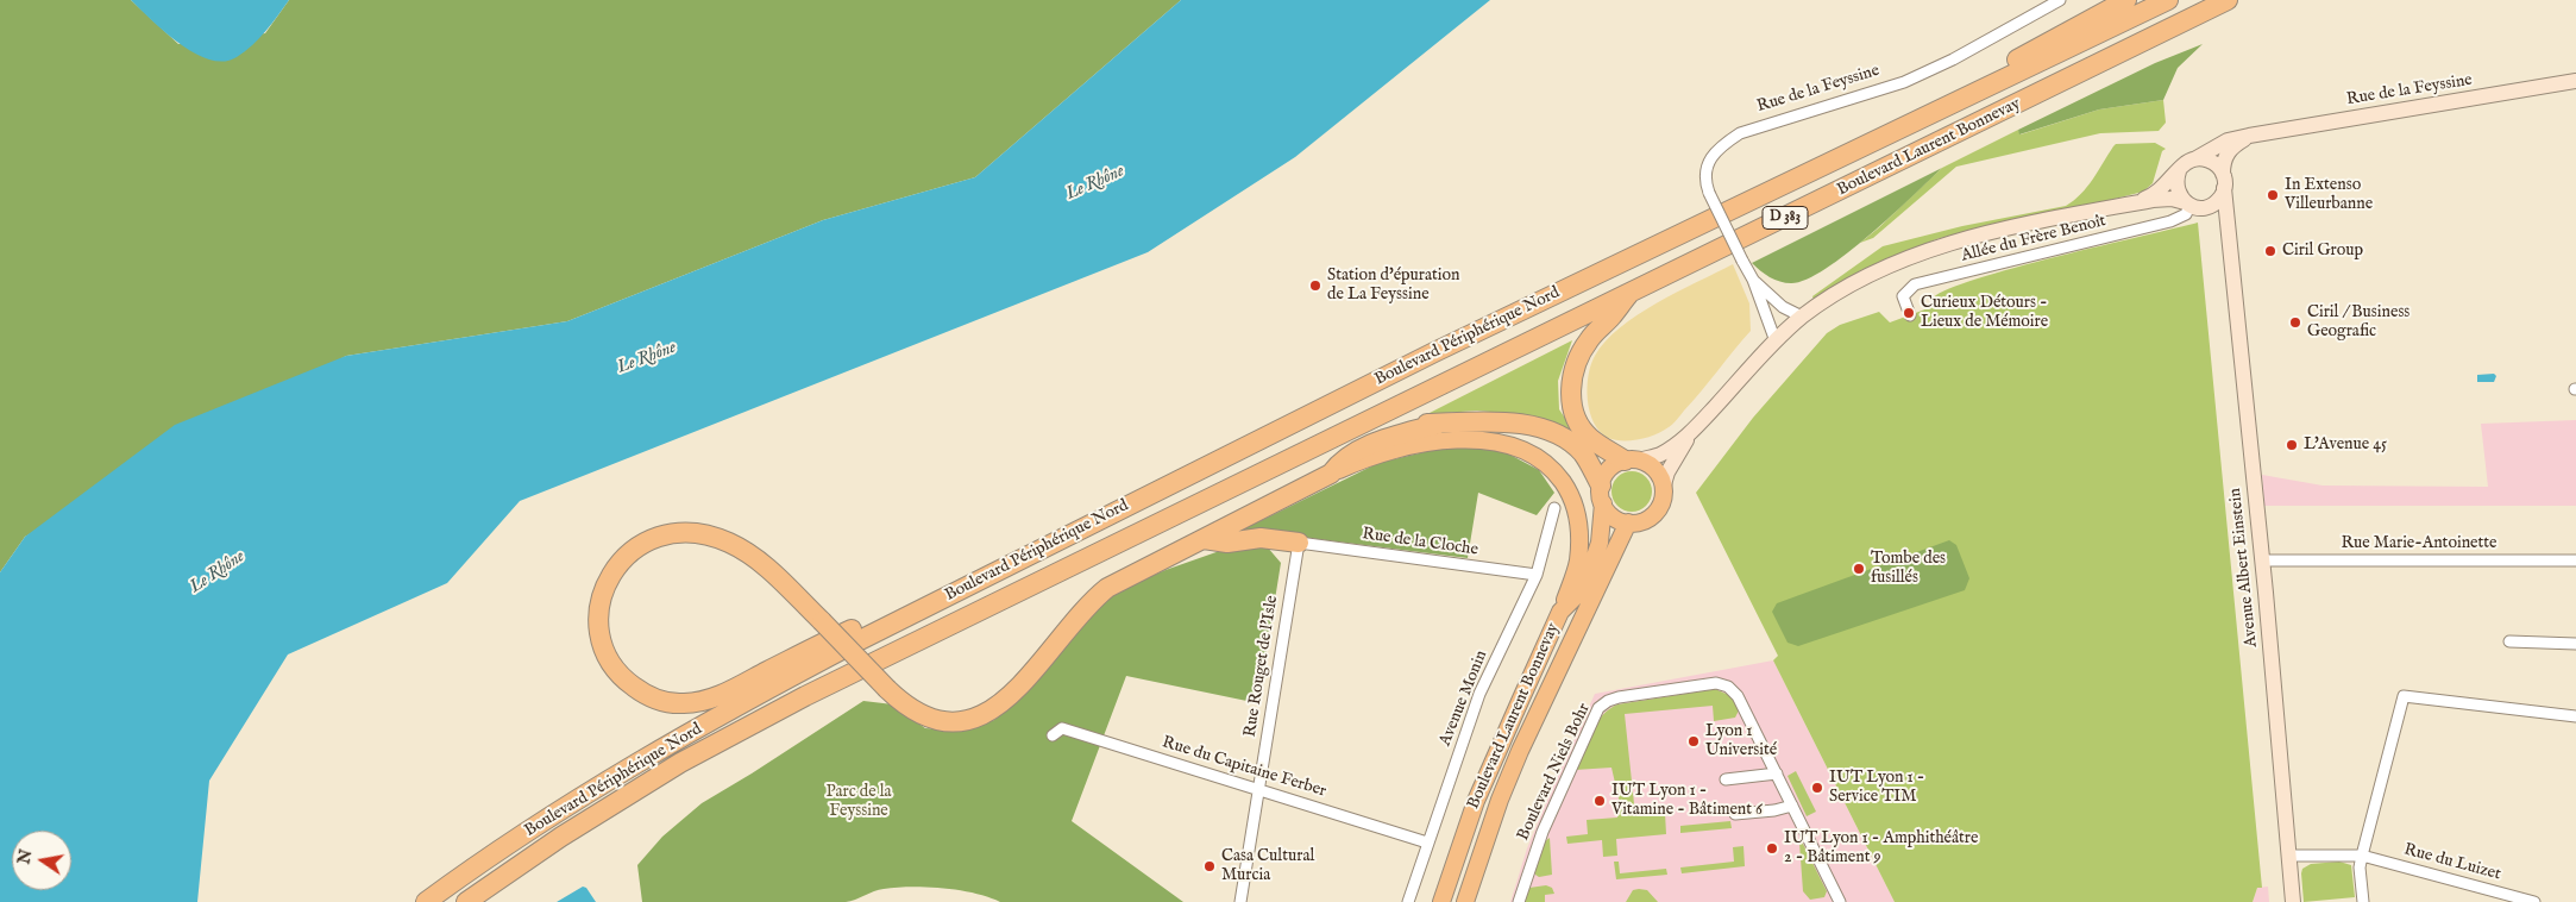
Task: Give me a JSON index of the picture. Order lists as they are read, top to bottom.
{
  "streets": {
    "highway": ["Boulevard Laurent Bonnevay", "D 383", "Boulevard Périphérique Nord"],
    "street": [
      "Rue de la Feyssine",
      "Allée du Frère Benoît",
      "Rue de la Cloche",
      "Rue Marie-Antoinette",
      "Avenue Albert Einstein",
      "Rue Rouget de l'Isle",
      "Avenue Monin",
      "Rue du Capitaine Ferber",
      "Boulevard Niels Bohr",
      "Rue du Luizet"
    ]
  },
  "crossings": [
    ["Rue de la Feyssine", "Allée du Frère Benoît"],
    ["Rue de la Feyssine", "Avenue Albert Einstein"],
    ["Boulevard Laurent Bonnevay", "Boulevard Périphérique Nord"],
    ["Allée du Frère Benoît", "Avenue Albert Einstein"],
    ["Rue de la Cloche", "Rue Rouget de l'Isle"],
    ["Rue de la Cloche", "Avenue Monin"],
    ["Rue Marie-Antoinette", "Avenue Albert Einstein"],
    ["Avenue Albert Einstein", "Rue du Luizet"],
    ["Rue Rouget de l'Isle", "Rue du Capitaine Ferber"],
    ["Avenue Monin", "Rue du Capitaine Ferber"]
  ],
  "water": ["Le Rhône"],
  "parks": ["Parc de la Feyssine"],
  "places": [
    "In Extenso Villeurbanne",
    "Ciril Group",
    "Station d'épuration de La Feyssine",
    "Curieux Détours - Lieux de Mémoire",
    "Ciril / Business Geografic",
    "L'Avenue 45",
    "Tombe des fusillés",
    "Lyon 1 Université",
    "IUT Lyon 1 - Service TIM",
    "IUT Lyon 1 - Vitamine - Bâtiment 6",
    "IUT Lyon 1 - Amphithéâtre 2 - Bâtiment 9",
    "Casa Cultural Murcia"
  ],
  "north": "left"
}
